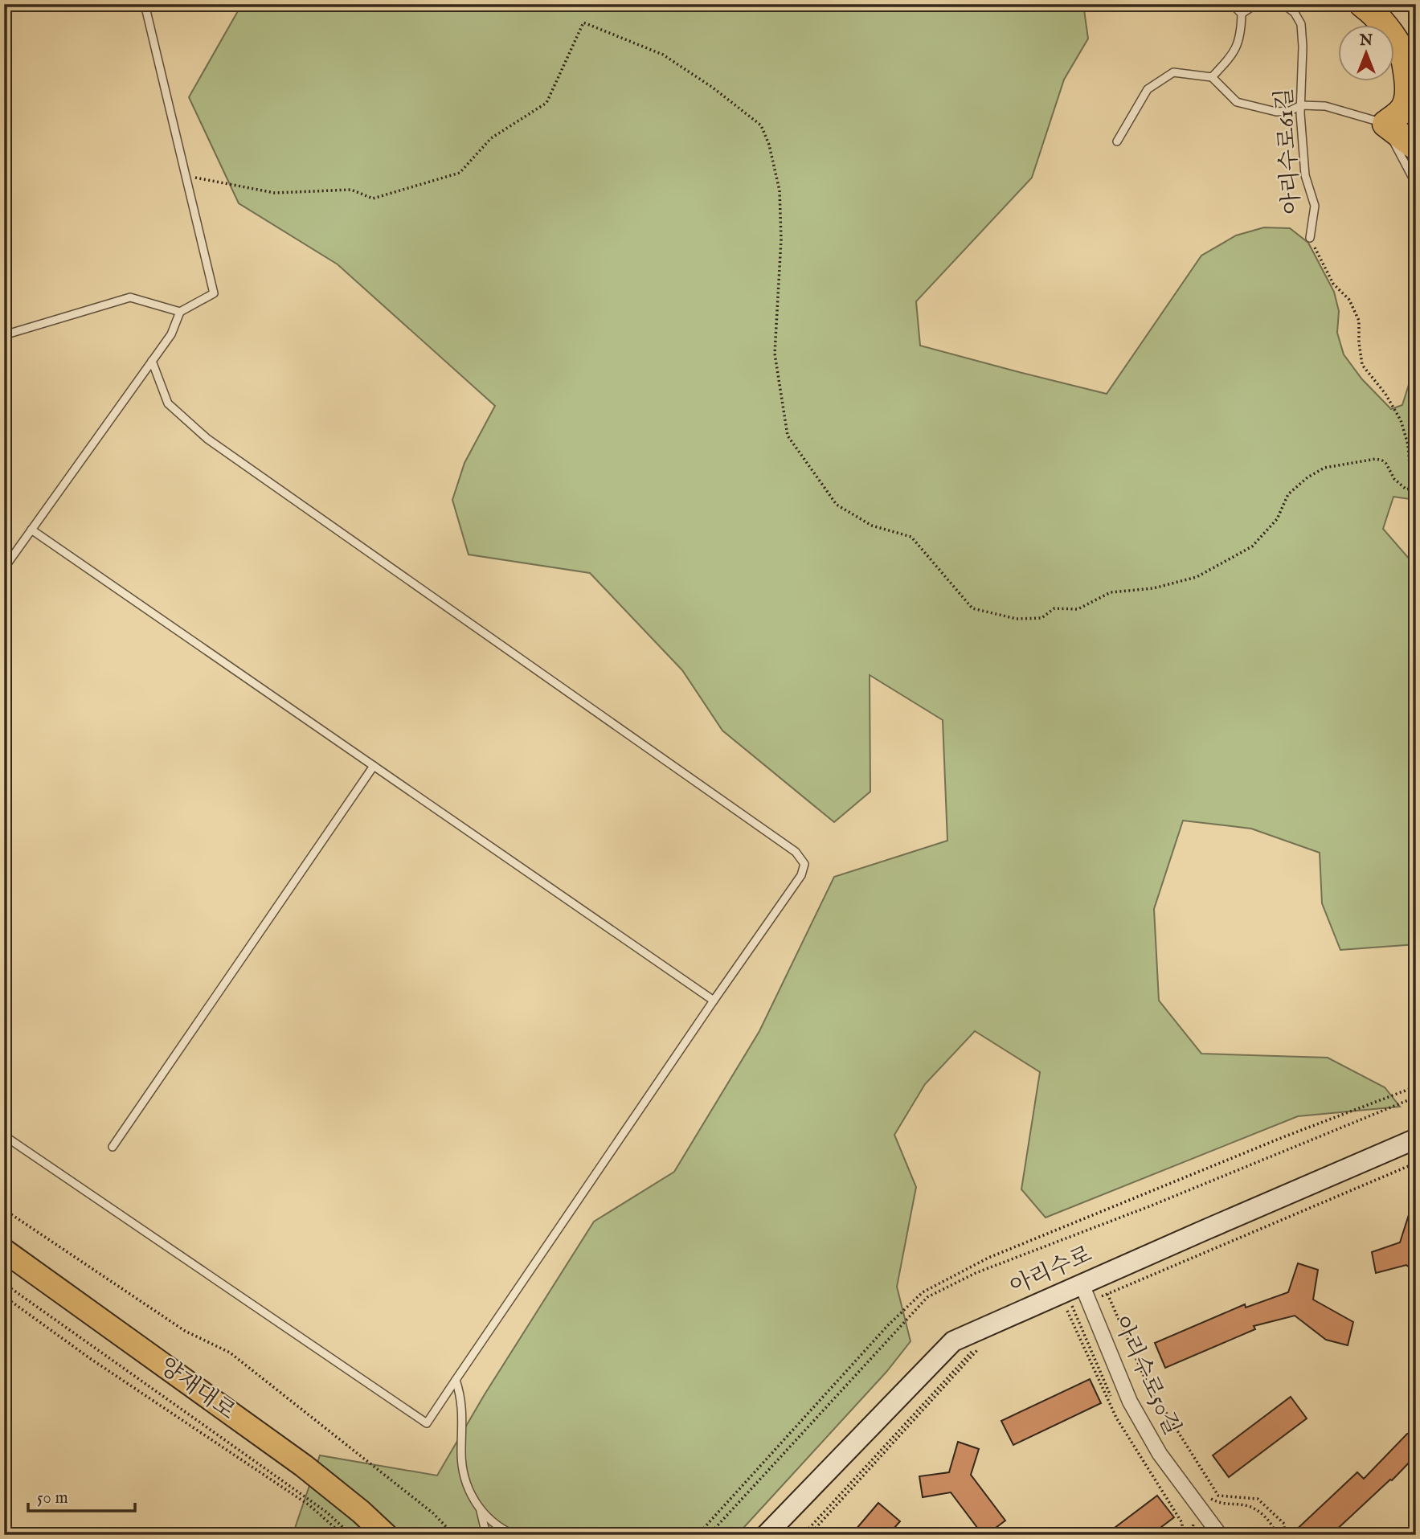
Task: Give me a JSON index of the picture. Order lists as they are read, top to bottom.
{
  "streets": {
    "main road": ["아리수로", "양재대로"],
    "street": ["아리수로50길"],
    "lane": ["아리수로61길"]
  },
  "crossings": [
    ["아리수로", "아리수로50길"]
  ],
  "scale_bar": "50 m",
  "north": "top"
}
